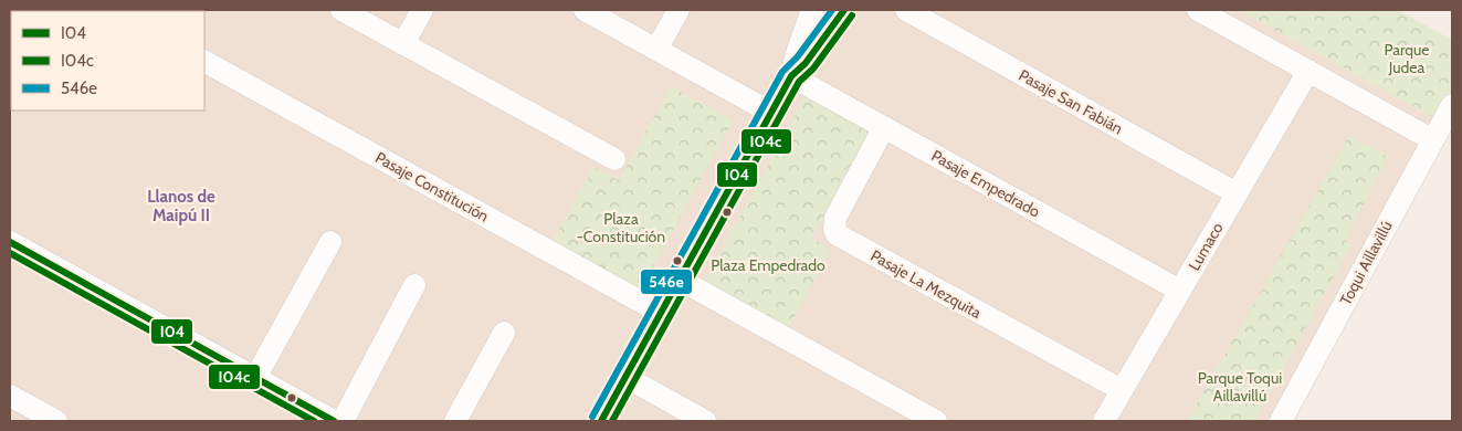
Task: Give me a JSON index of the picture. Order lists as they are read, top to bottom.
{
  "streets": {
    "street": [
      "Pasaje San Fabián",
      "Pasaje Empedrado",
      "Pasaje Constitución",
      "Lumaco",
      "Toqui Aillavillú",
      "Pasaje La Mezquita"
    ]
  },
  "crossings": [
    ["Pasaje San Fabián", "Lumaco"],
    ["Pasaje Empedrado", "Lumaco"],
    ["Pasaje Empedrado", "Pasaje La Mezquita"],
    ["Lumaco", "Pasaje La Mezquita"]
  ],
  "districts": ["Llanos de Maipú II"],
  "parks": [
    "Parque Judea",
    "Plaza -Constitución",
    "Plaza Empedrado",
    "Parque Toqui Aillavillú"
  ],
  "lines": ["transit line I04", "transit line 546e", "transit line I04c"],
  "legend": ["I04", "I04c", "546e"]
}
